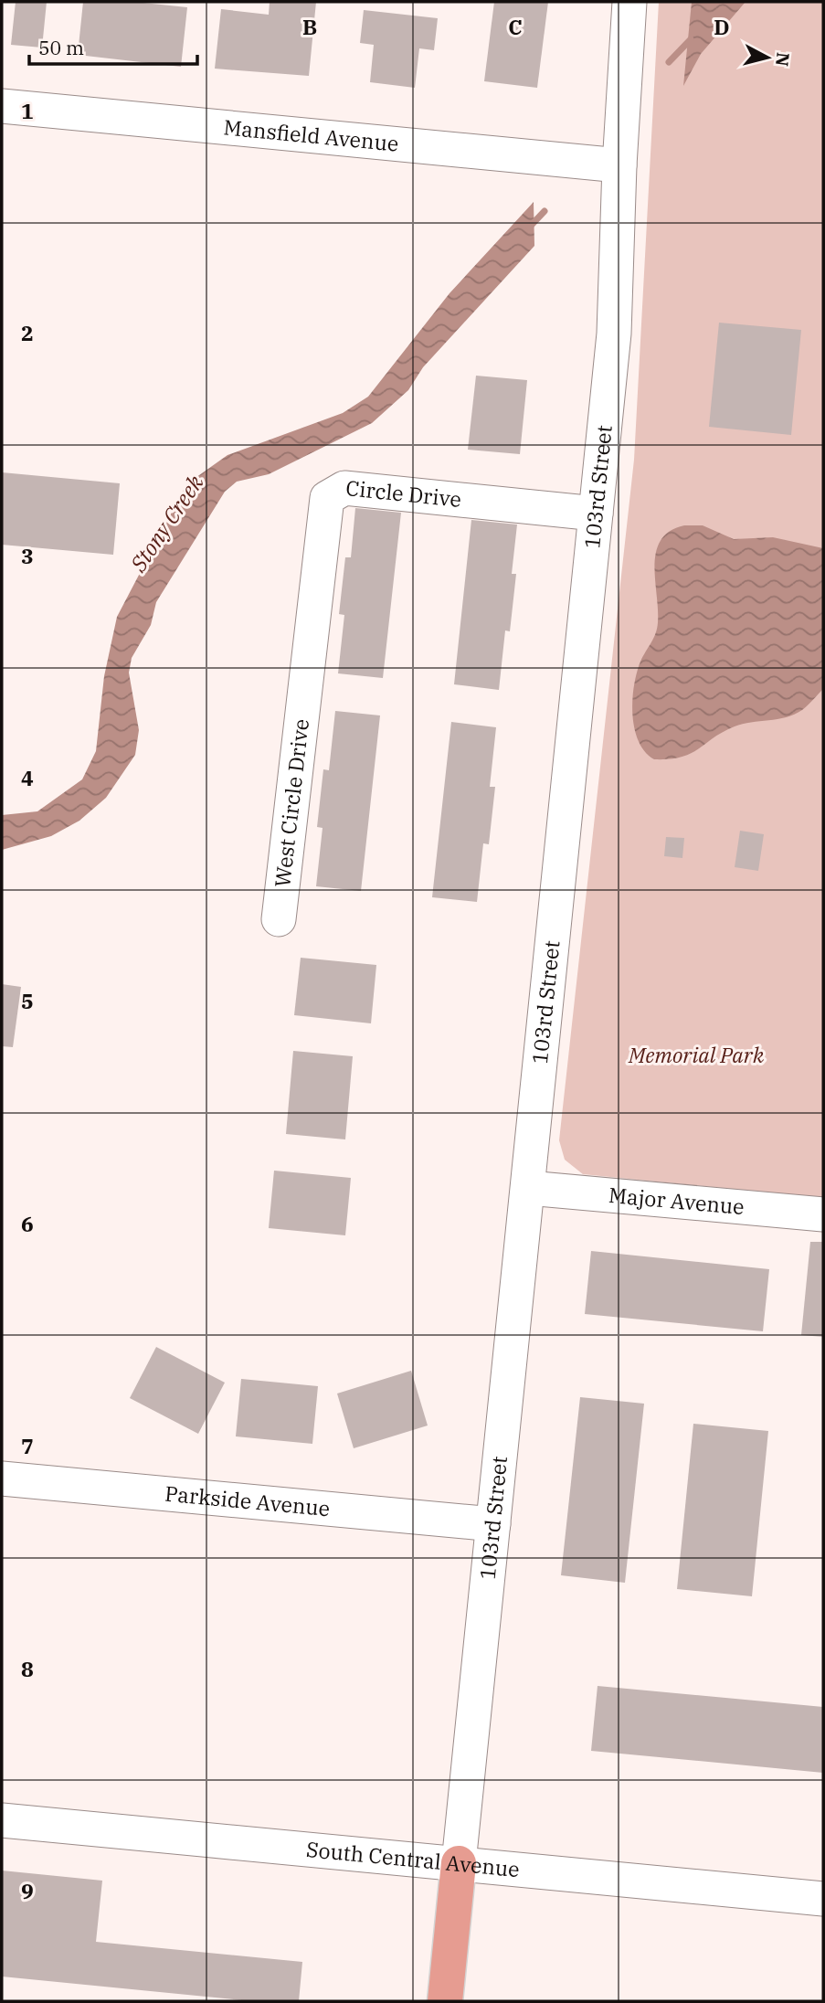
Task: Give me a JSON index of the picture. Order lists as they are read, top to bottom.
{
  "streets": {
    "main road": ["103rd Street"],
    "street": [
      "Mansfield Avenue",
      "Circle Drive",
      "West Circle Drive",
      "Major Avenue",
      "Parkside Avenue",
      "South Central Avenue"
    ]
  },
  "crossings": [
    ["Mansfield Avenue", "103rd Street"],
    ["103rd Street", "Circle Drive"],
    ["103rd Street", "Major Avenue"],
    ["103rd Street", "Parkside Avenue"],
    ["103rd Street", "South Central Avenue"],
    ["Circle Drive", "West Circle Drive"]
  ],
  "water": ["Stony Creek"],
  "parks": ["Memorial Park"],
  "scale_bar": "50 m",
  "north": "right",
  "grid": {
    "columns": ["B", "C", "D"],
    "rows": [
      "1",
      "2",
      "3",
      "4",
      "5",
      "6",
      "7",
      "8",
      "9"
    ]
  }
}
